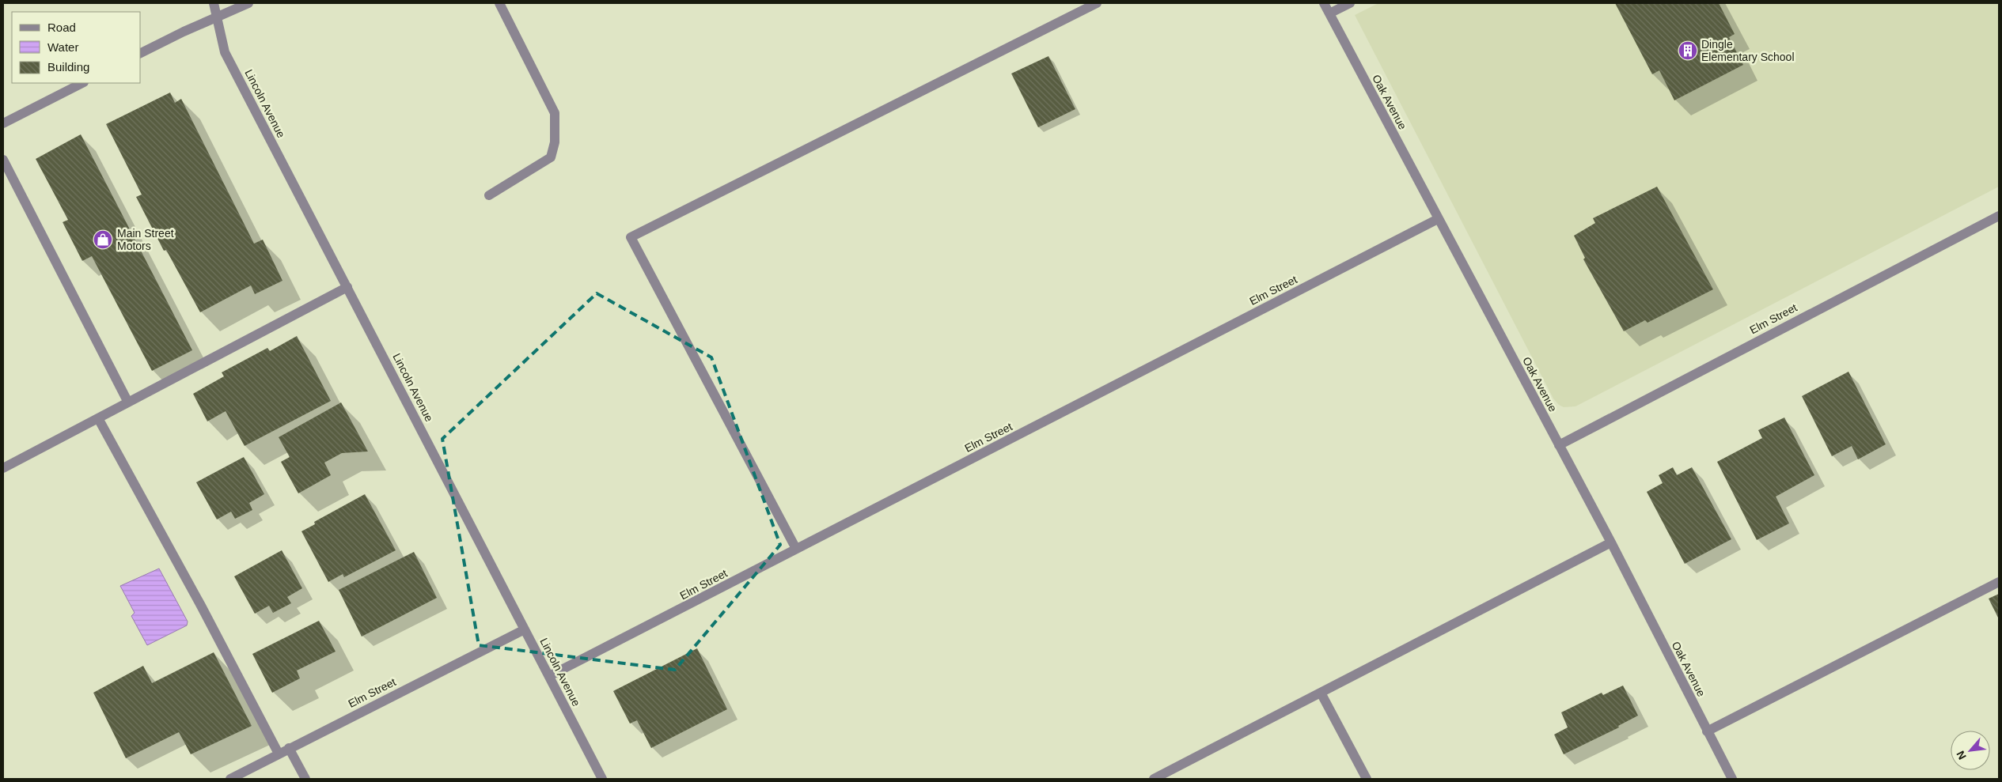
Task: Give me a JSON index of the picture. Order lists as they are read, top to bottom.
{
  "streets": {
    "street": ["Oak Avenue", "Lincoln Avenue", "Elm Street"]
  },
  "crossings": [
    ["Oak Avenue", "Elm Street"],
    ["Lincoln Avenue", "Elm Street"]
  ],
  "places": {
    "building": ["Dingle Elementary School"],
    "shop": ["Main Street Motors"]
  },
  "legend": ["Road", "Water", "Building"],
  "north": "bottom left"
}
